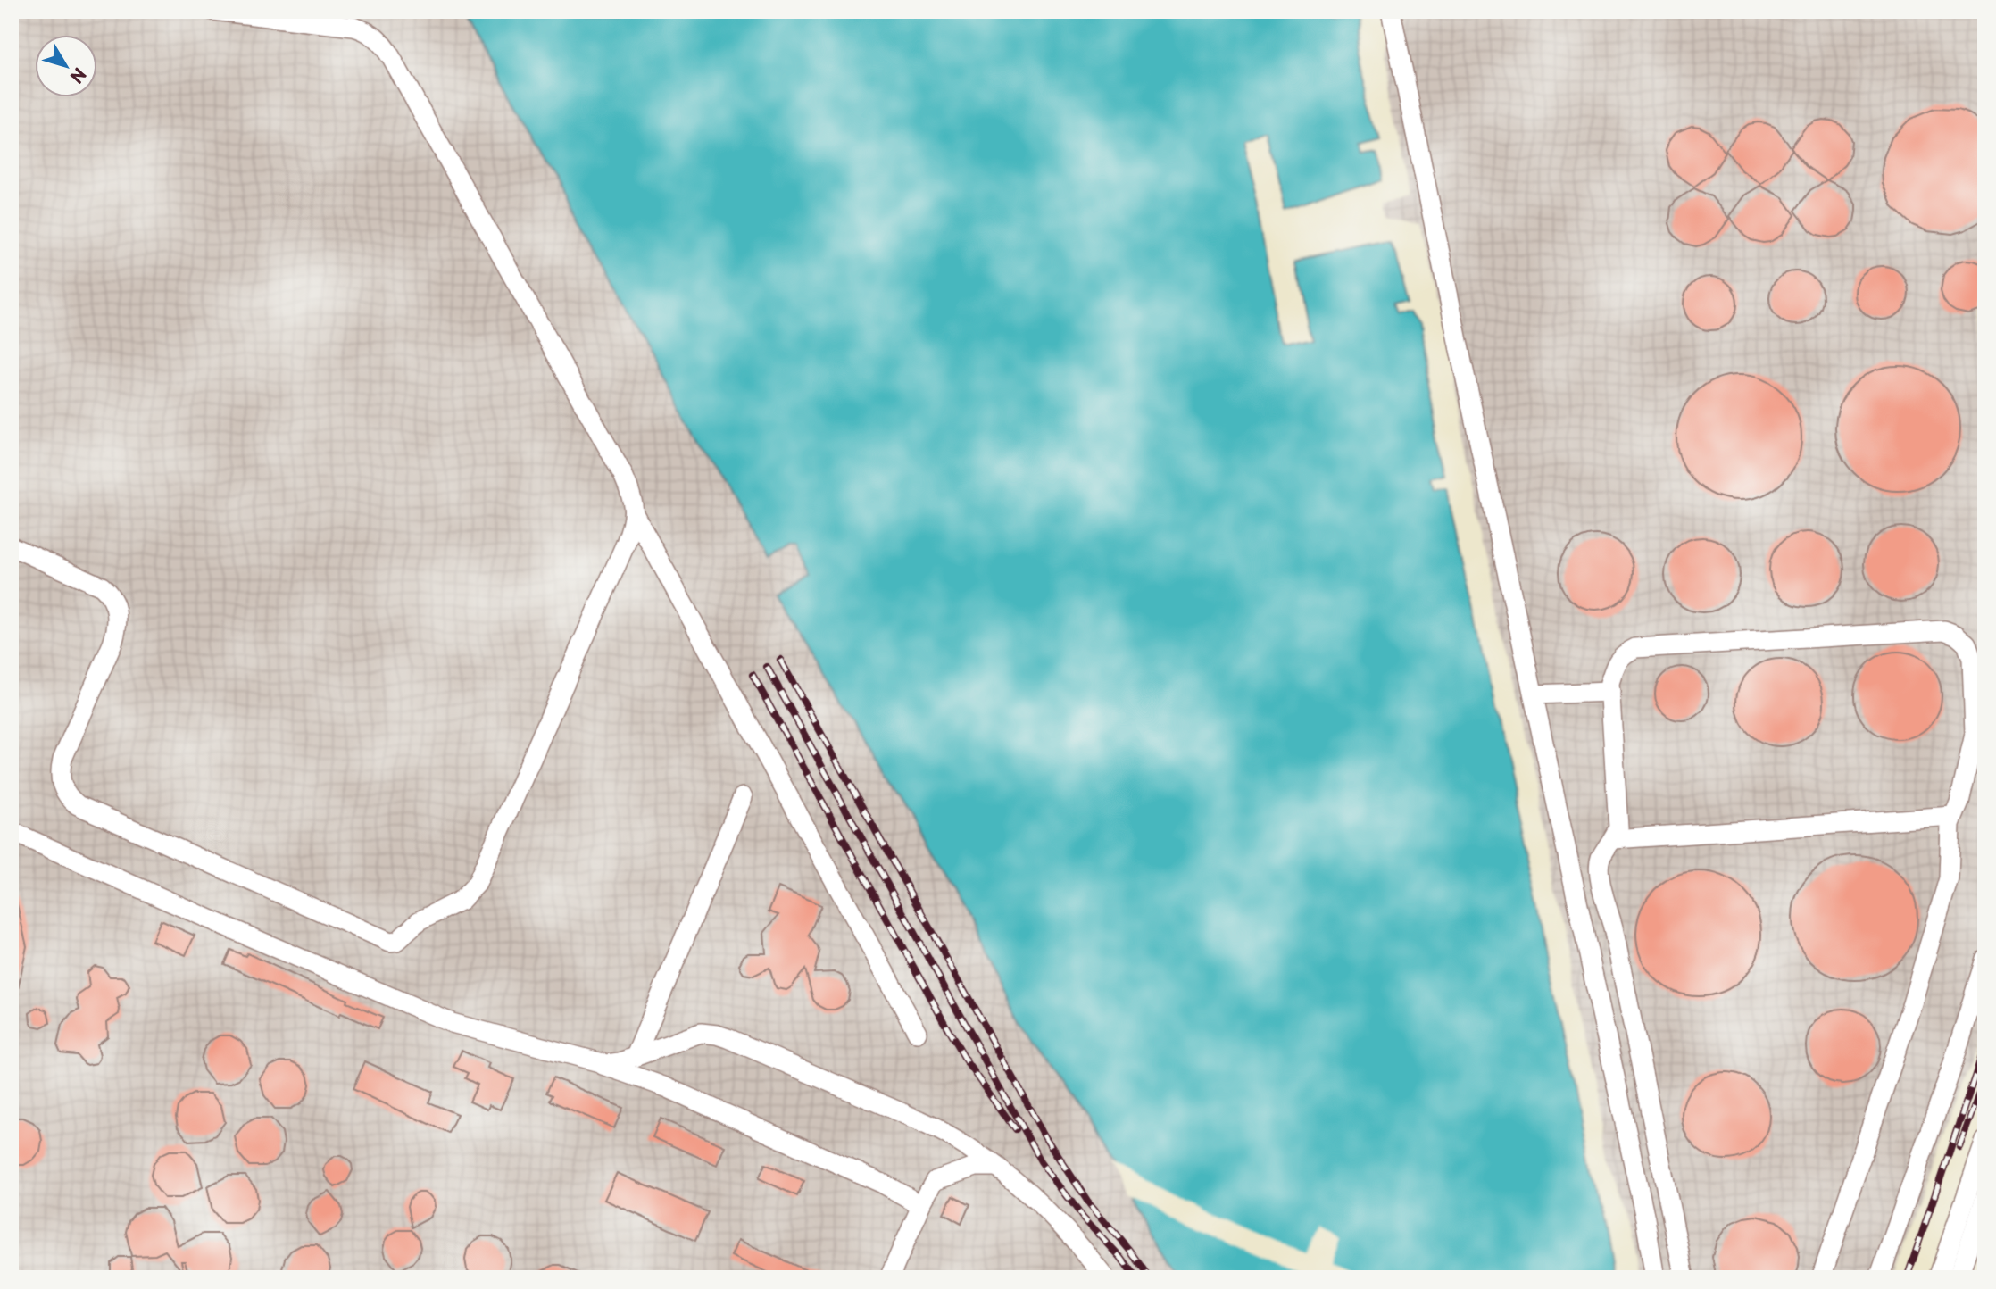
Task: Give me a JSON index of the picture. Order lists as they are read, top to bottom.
{
  "north": "bottom right"
}
